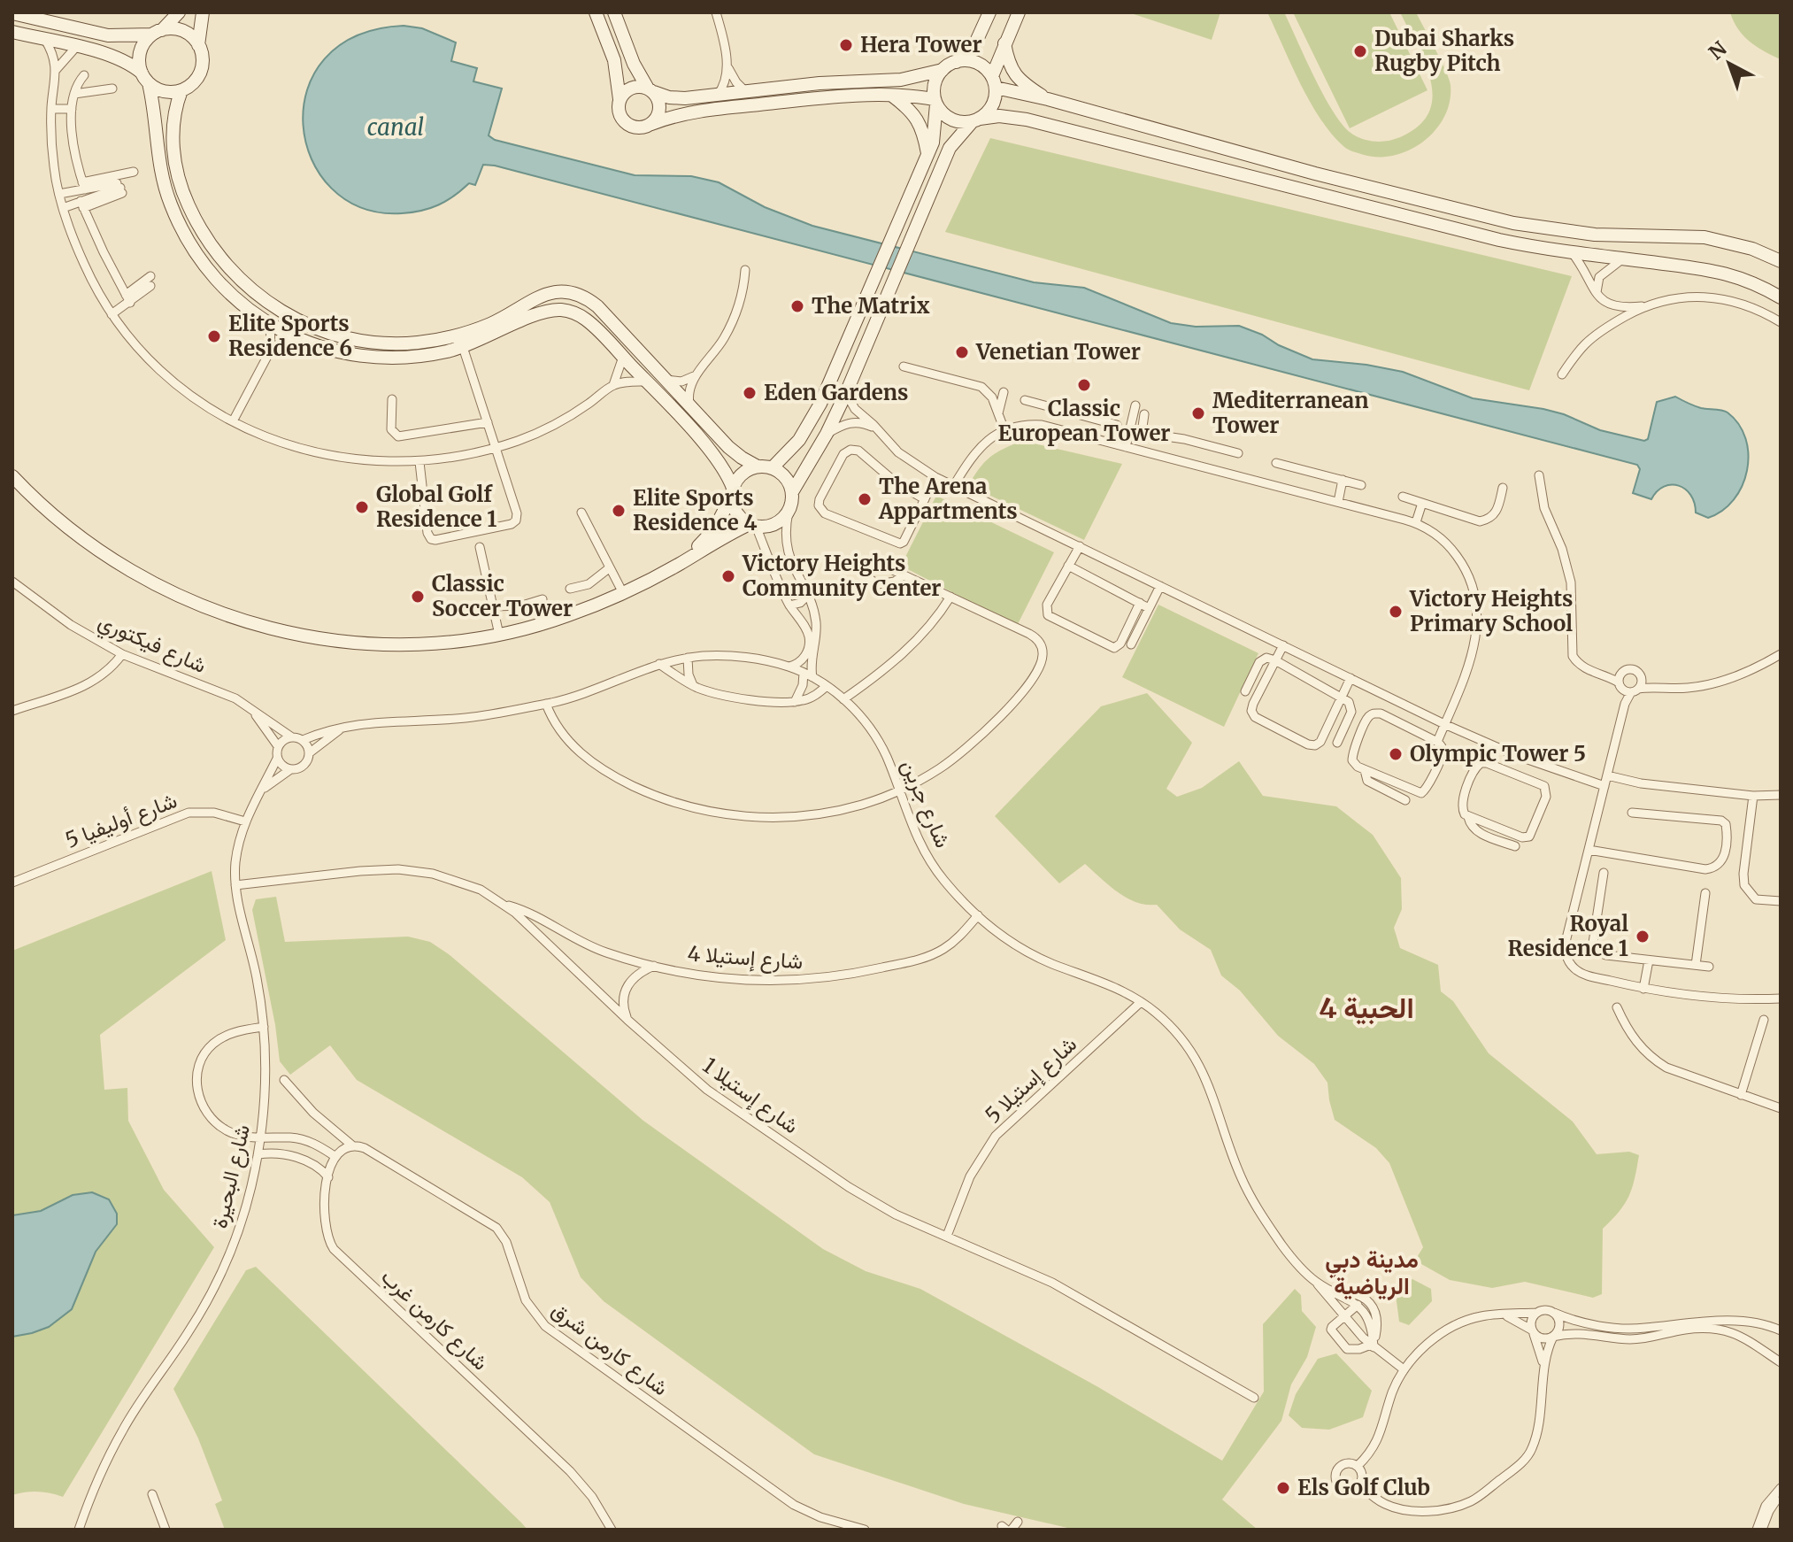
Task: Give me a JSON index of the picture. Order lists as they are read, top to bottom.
{
  "streets": {
    "street": [
      "شارع فيكتوري",
      "شارع جرين",
      "شارع أوليفيا 5",
      "شارع إستيلا 4",
      "شارع إستيلا 5",
      "شارع إستيلا 1",
      "شارع البحيرة",
      "شارع كارمن غرب",
      "شارع كارمن شرق"
    ]
  },
  "crossings": [
    ["شارع فيكتوري", "شارع جرين"],
    ["شارع فيكتوري", "شارع البحيرة"],
    ["شارع جرين", "شارع إستيلا 4"],
    ["شارع جرين", "شارع إستيلا 5"],
    ["شارع جرين", "شارع البحيرة"],
    ["شارع أوليفيا 5", "شارع البحيرة"],
    ["شارع إستيلا 4", "شارع إستيلا 1"],
    ["شارع إستيلا 5", "شارع إستيلا 1"],
    ["شارع إستيلا 1", "شارع البحيرة"]
  ],
  "districts": ["الحبية 4", "مدينة دبي الرياضية"],
  "water": ["canal"],
  "places": [
    "Hera Tower",
    "Dubai Sharks Rugby Pitch",
    "The Matrix",
    "Elite Sports Residence 6",
    "Venetian Tower",
    "Classic European Tower",
    "Eden Gardens",
    "Mediterranean Tower",
    "The Arena Appartments",
    "Global Golf Residence 1",
    "Elite Sports Residence 4",
    "Victory Heights Community Center",
    "Classic Soccer Tower",
    "Victory Heights Primary School",
    "Olympic Tower 5",
    "Royal Residence 1",
    "Els Golf Club"
  ],
  "north": "top left"
}
